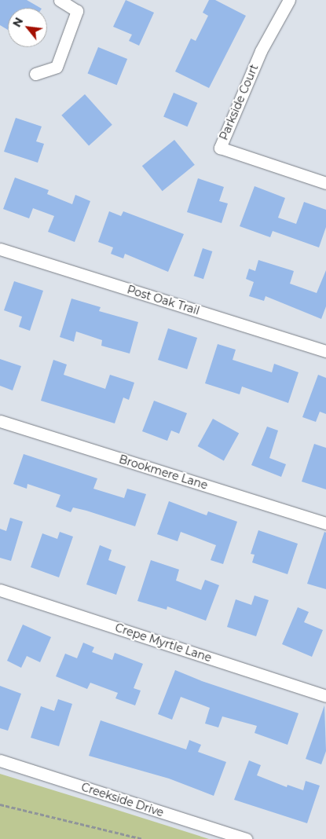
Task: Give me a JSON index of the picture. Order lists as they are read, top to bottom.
{
  "streets": {
    "street": [
      "Parkside Court",
      "Post Oak Trail",
      "Brookmere Lane",
      "Crepe Myrtle Lane",
      "Creekside Drive"
    ]
  },
  "north": "top left"
}
